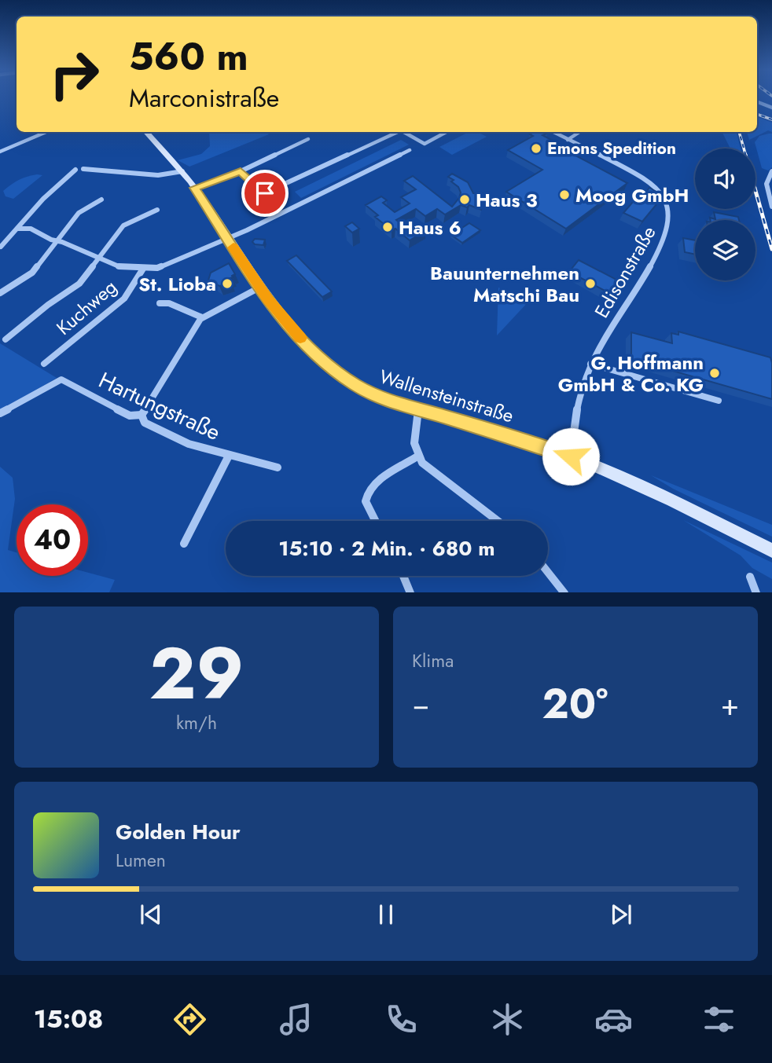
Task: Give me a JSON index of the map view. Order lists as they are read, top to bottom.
{
  "streets": {
    "street": [
      "Edisonstraße",
      "Kuchweg",
      "Wallensteinstraße",
      "Hartungstraße"
    ]
  },
  "crossings": [
    ["Edisonstraße", "Wallensteinstraße"]
  ],
  "places": [
    "Emons Spedition",
    "Moog GmbH",
    "Haus 3",
    "Haus 6",
    "St. Lioba",
    "Bauunternehmen Matschi Bau",
    "G. Hoffmann GmbH & Co. KG"
  ],
  "page": {
    "turn": ["560 m", "Marconistraße"],
    "limit": "40",
    "trip": "15:10 · 2 Min. · 680 m",
    "tile": [
      ["29", "km/h"],
      "Klima"
    ],
    "heat": ["−", "20°", "+"],
    "song": ["Golden Hour", "Lumen"],
    "tabs": "15:08"
  }
}
